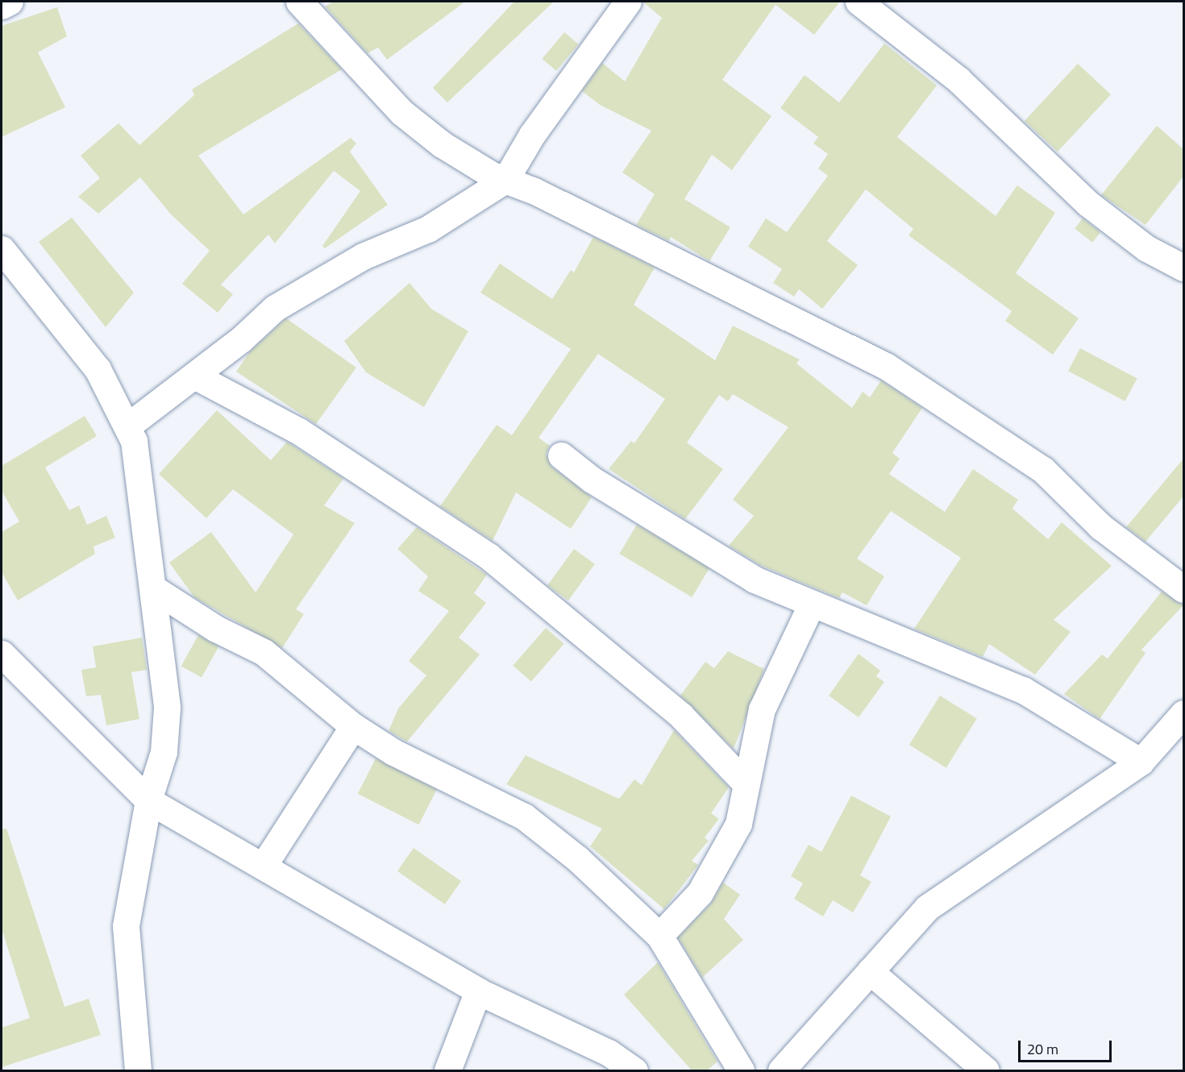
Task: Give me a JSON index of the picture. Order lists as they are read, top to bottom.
{
  "scale_bar": "20 m"
}
